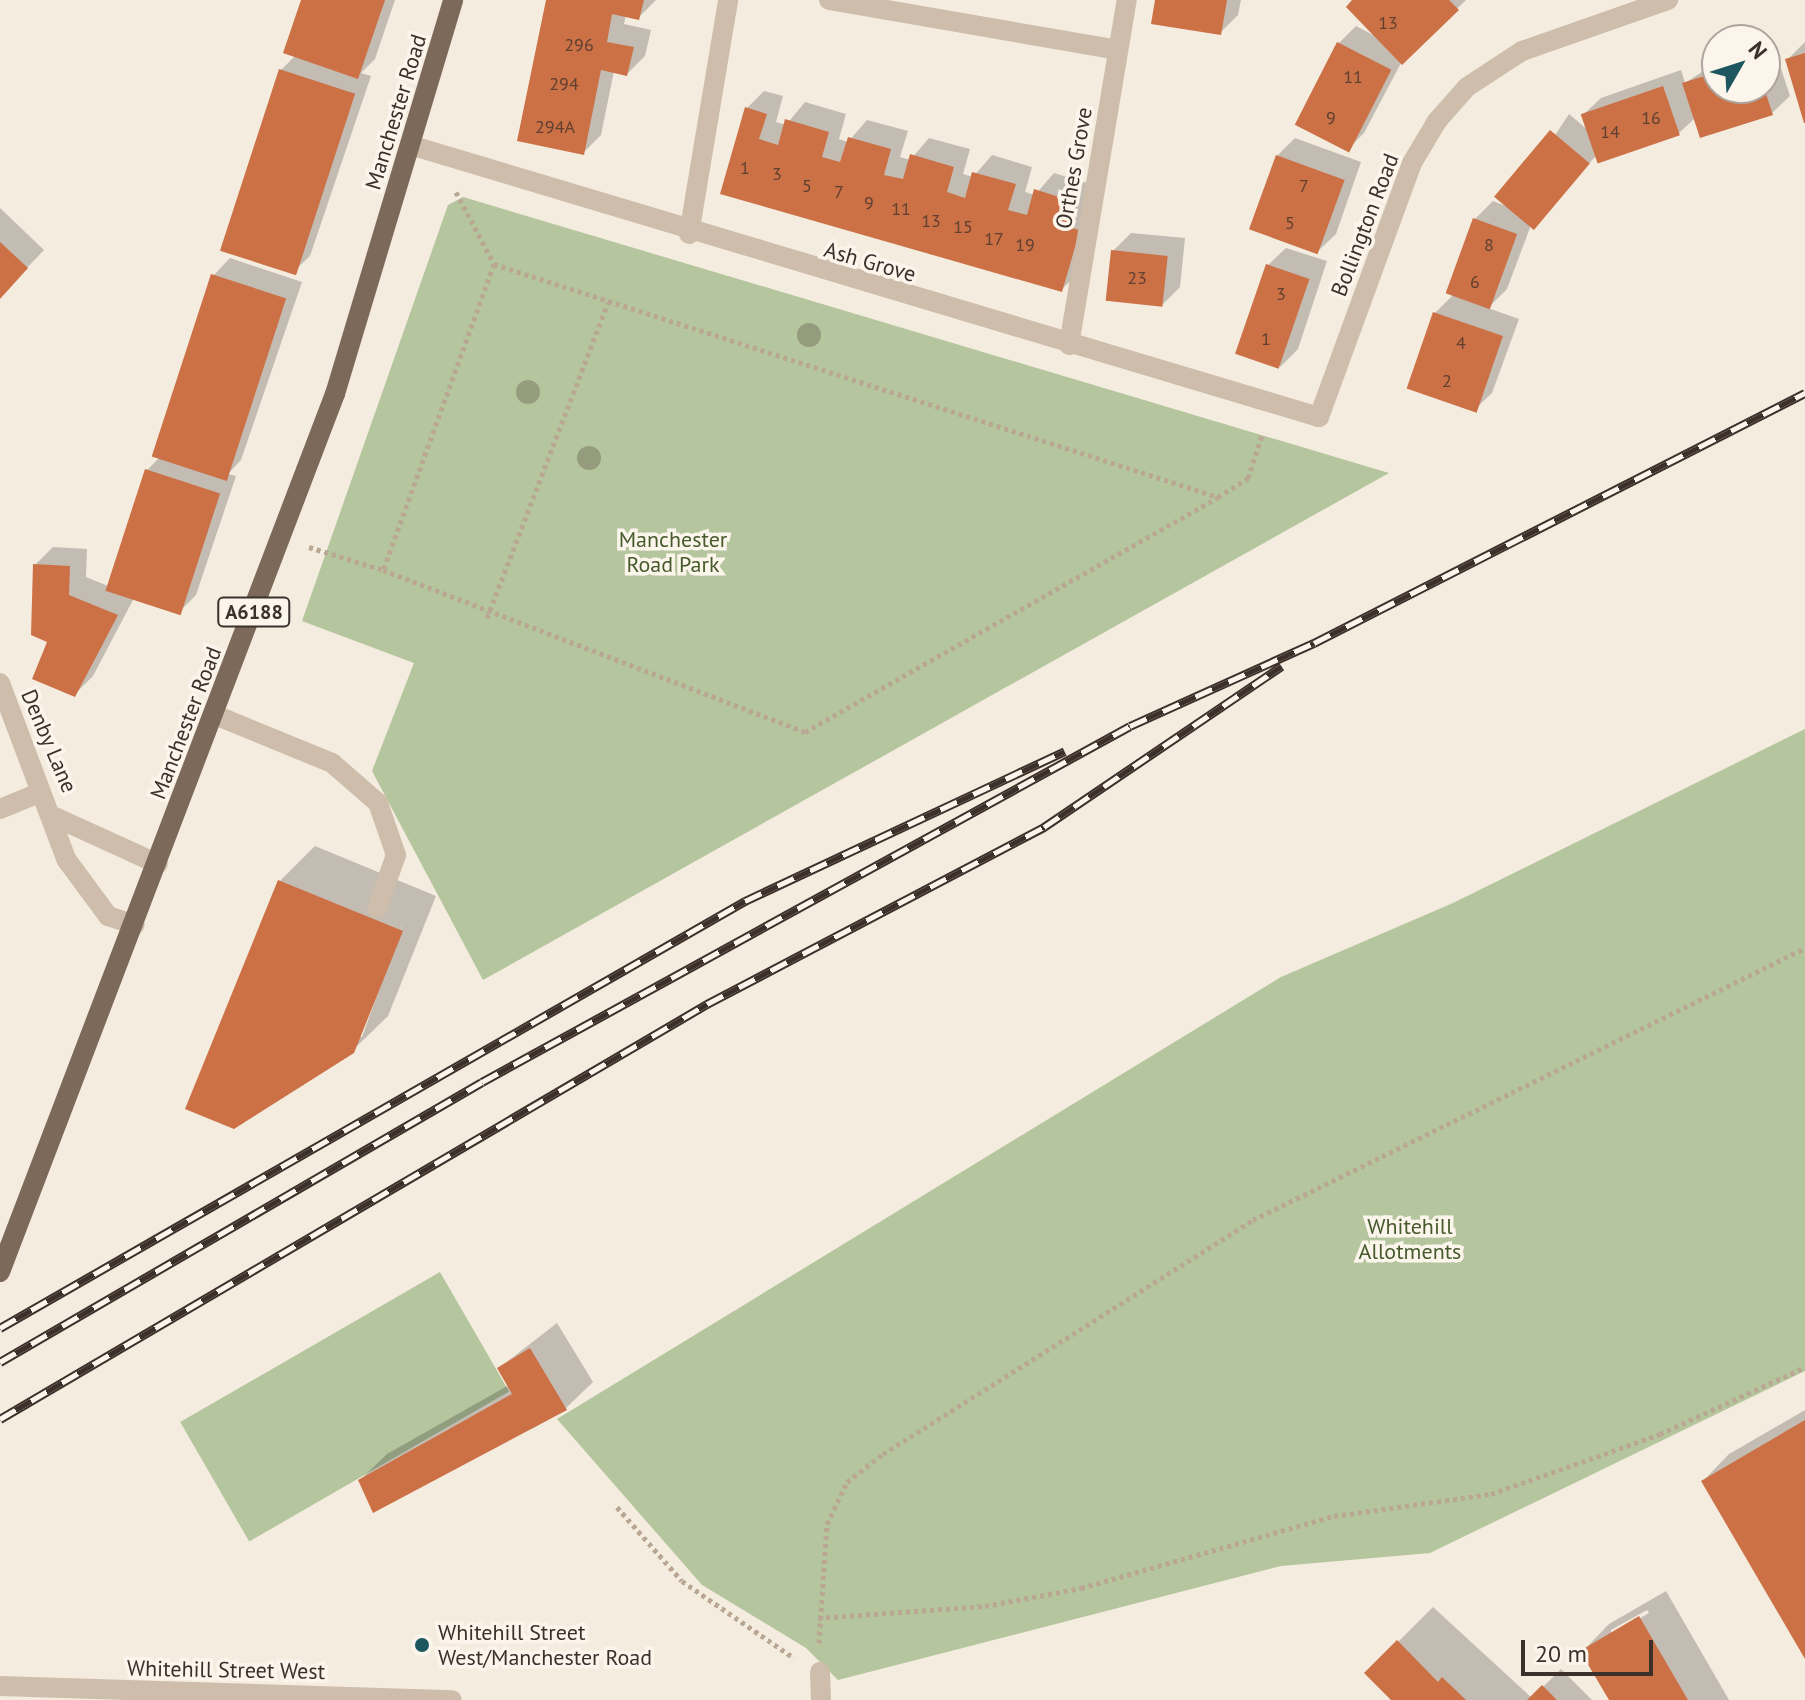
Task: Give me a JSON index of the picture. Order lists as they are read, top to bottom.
{
  "streets": {
    "main road": ["Manchester Road", "A6188"],
    "street": [
      "Orthes Grove",
      "Bollington Road",
      "Ash Grove",
      "Denby Lane",
      "Whitehill Street West"
    ]
  },
  "crossings": [
    ["Manchester Road", "Ash Grove"],
    ["Manchester Road", "Denby Lane"],
    ["Orthes Grove", "Ash Grove"],
    ["Bollington Road", "Ash Grove"]
  ],
  "parks": ["Manchester Road Park", "Whitehill Allotments"],
  "places": ["Whitehill Street West/Manchester Road"],
  "house_numbers": [
    "13",
    "296",
    "11",
    "294",
    "9",
    "16",
    "294A",
    "14",
    "1",
    "3",
    "5",
    "7",
    "7",
    "9",
    "11",
    "13",
    "5",
    "15",
    "17",
    "19",
    "8",
    "23",
    "6",
    "3",
    "1",
    "4",
    "2"
  ],
  "scale_bar": "20 m",
  "north": "top right"
}
